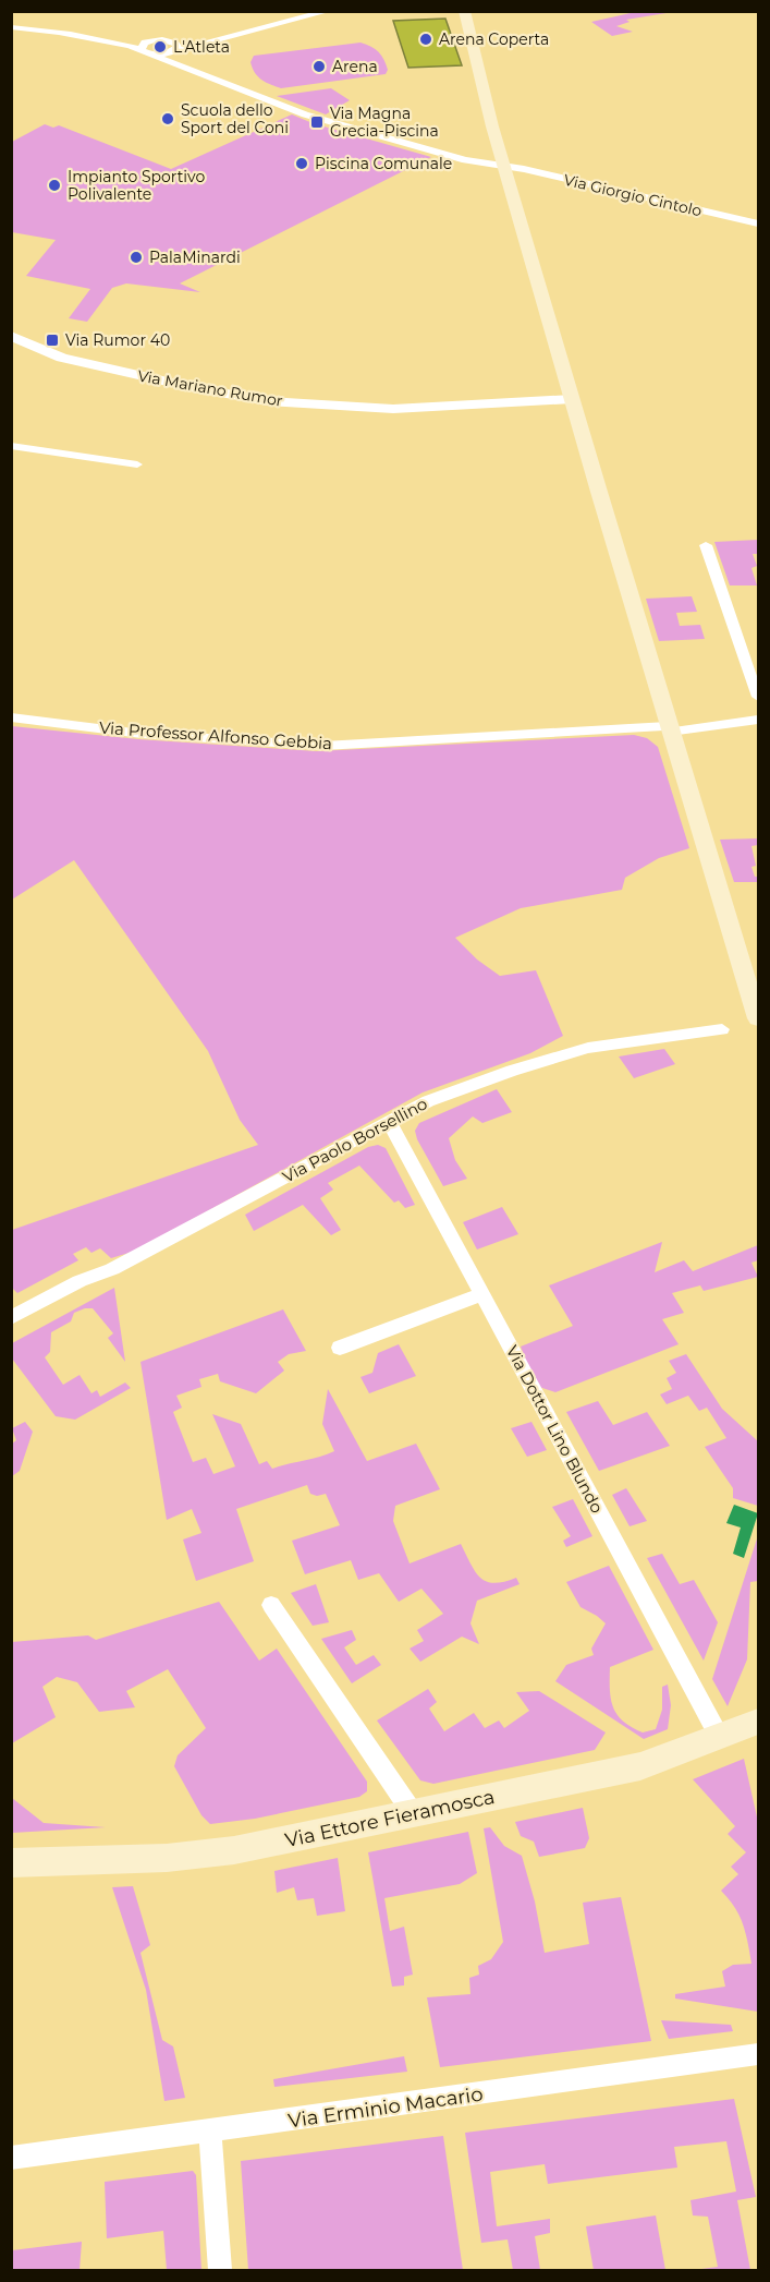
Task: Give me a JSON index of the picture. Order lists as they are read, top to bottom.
{
  "streets": {
    "main road": ["Via Ettore Fieramosca"],
    "street": [
      "Via Giorgio Cintolo",
      "Via Mariano Rumor",
      "Via Professor Alfonso Gebbia",
      "Via Paolo Borsellino",
      "Via Dottor Lino Blundo",
      "Via Erminio Macario"
    ]
  },
  "crossings": [
    ["Via Paolo Borsellino", "Via Dottor Lino Blundo"],
    ["Via Dottor Lino Blundo", "Via Ettore Fieramosca"]
  ],
  "places": {
    "other": [
      "Arena Coperta",
      "L'Atleta",
      "Arena",
      "Scuola dello Sport del Coni",
      "Piscina Comunale",
      "Impianto Sportivo Polivalente",
      "PalaMinardi"
    ],
    "transit": ["Via Magna Grecia-Piscina", "Via Rumor 40"]
  }
}
